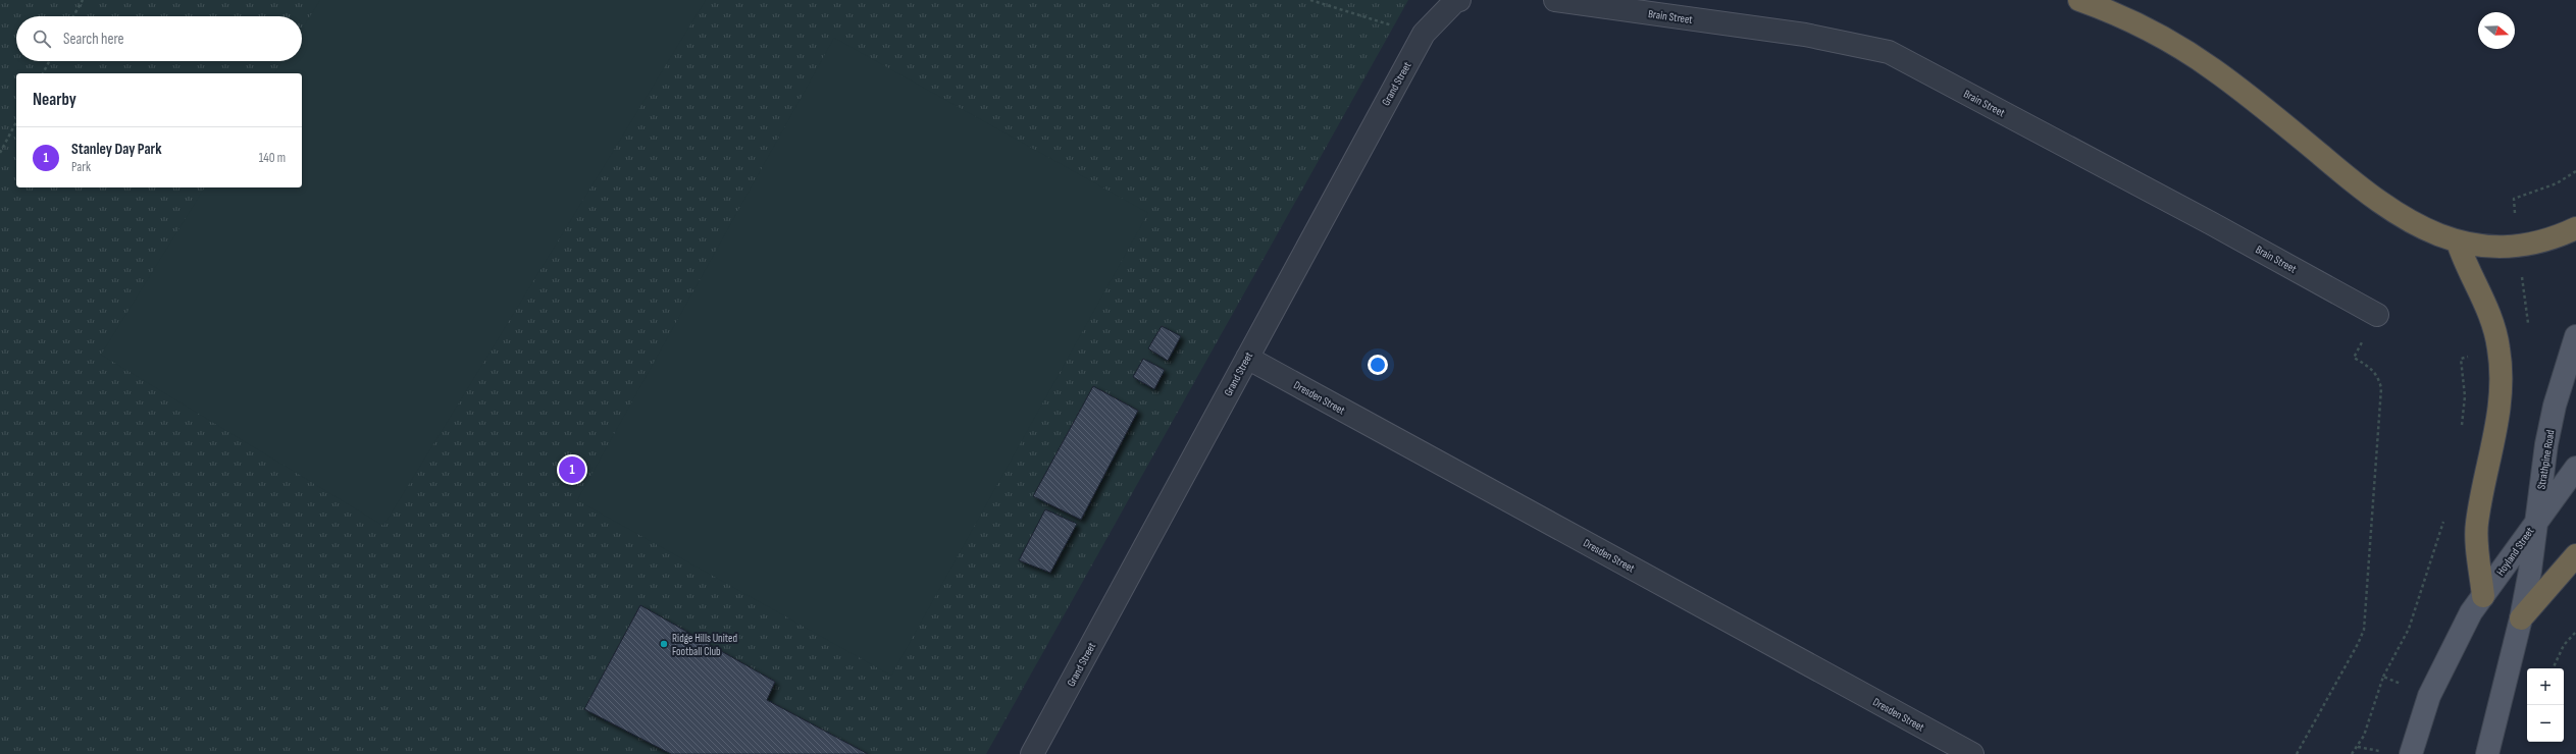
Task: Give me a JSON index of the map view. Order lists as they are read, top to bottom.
{
  "streets": {
    "main road": ["Strathpine Road", "Hoyland Street"],
    "street": ["Brain Street", "Grand Street", "Dresden Street"]
  },
  "crossings": [
    ["Grand Street", "Dresden Street"],
    ["Strathpine Road", "Hoyland Street"]
  ],
  "places": ["Ridge Hills United Football Club"],
  "north": "right",
  "page": {
    "search": "Search here",
    "heading": "Nearby",
    "list": [
      {
        "mark": "1",
        "name": "Stanley Day Park",
        "note": "Park",
        "value": "140 m"
      }
    ],
    "pins": "1",
    "map_buttons": ["+", "−"]
  }
}
